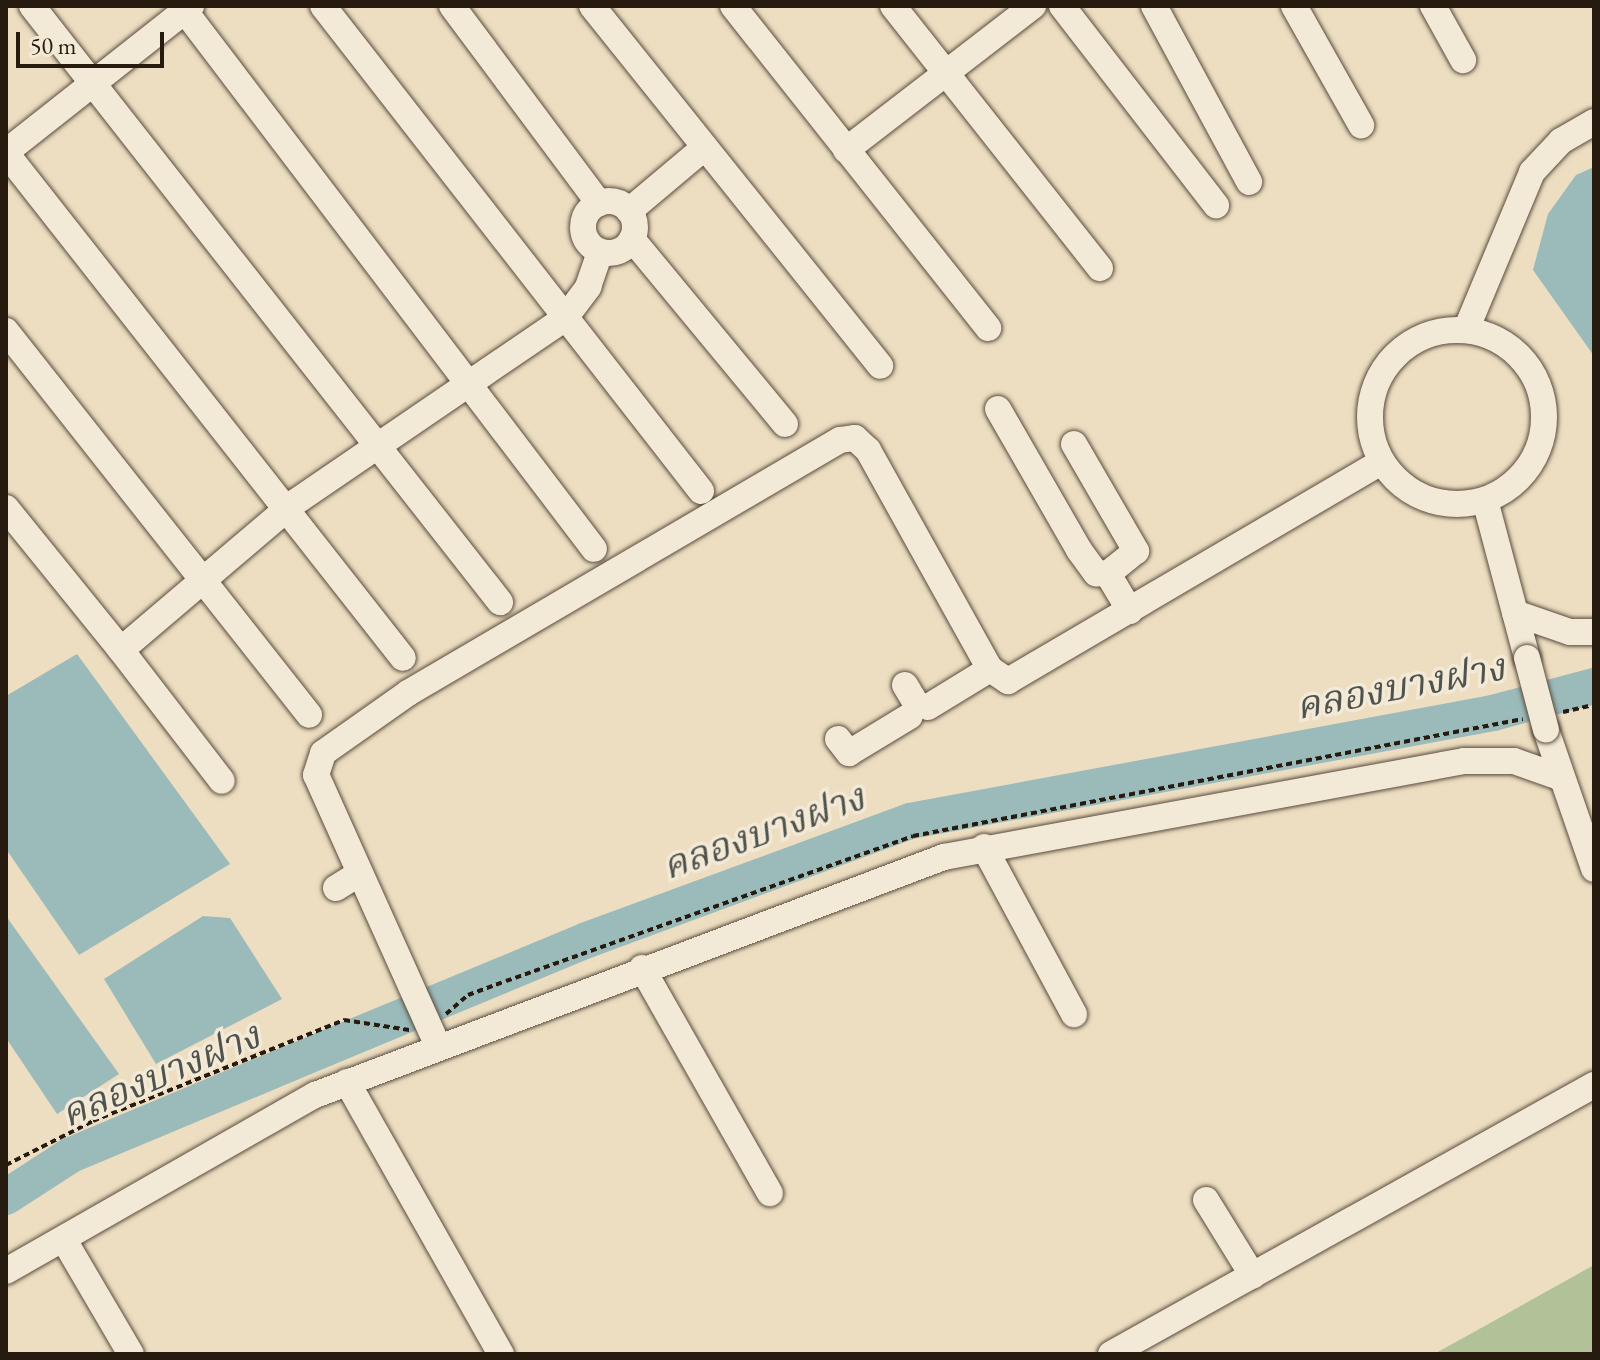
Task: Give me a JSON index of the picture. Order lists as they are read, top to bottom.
{
  "water": ["คลองบางฝาง"],
  "scale_bar": "50 m"
}
